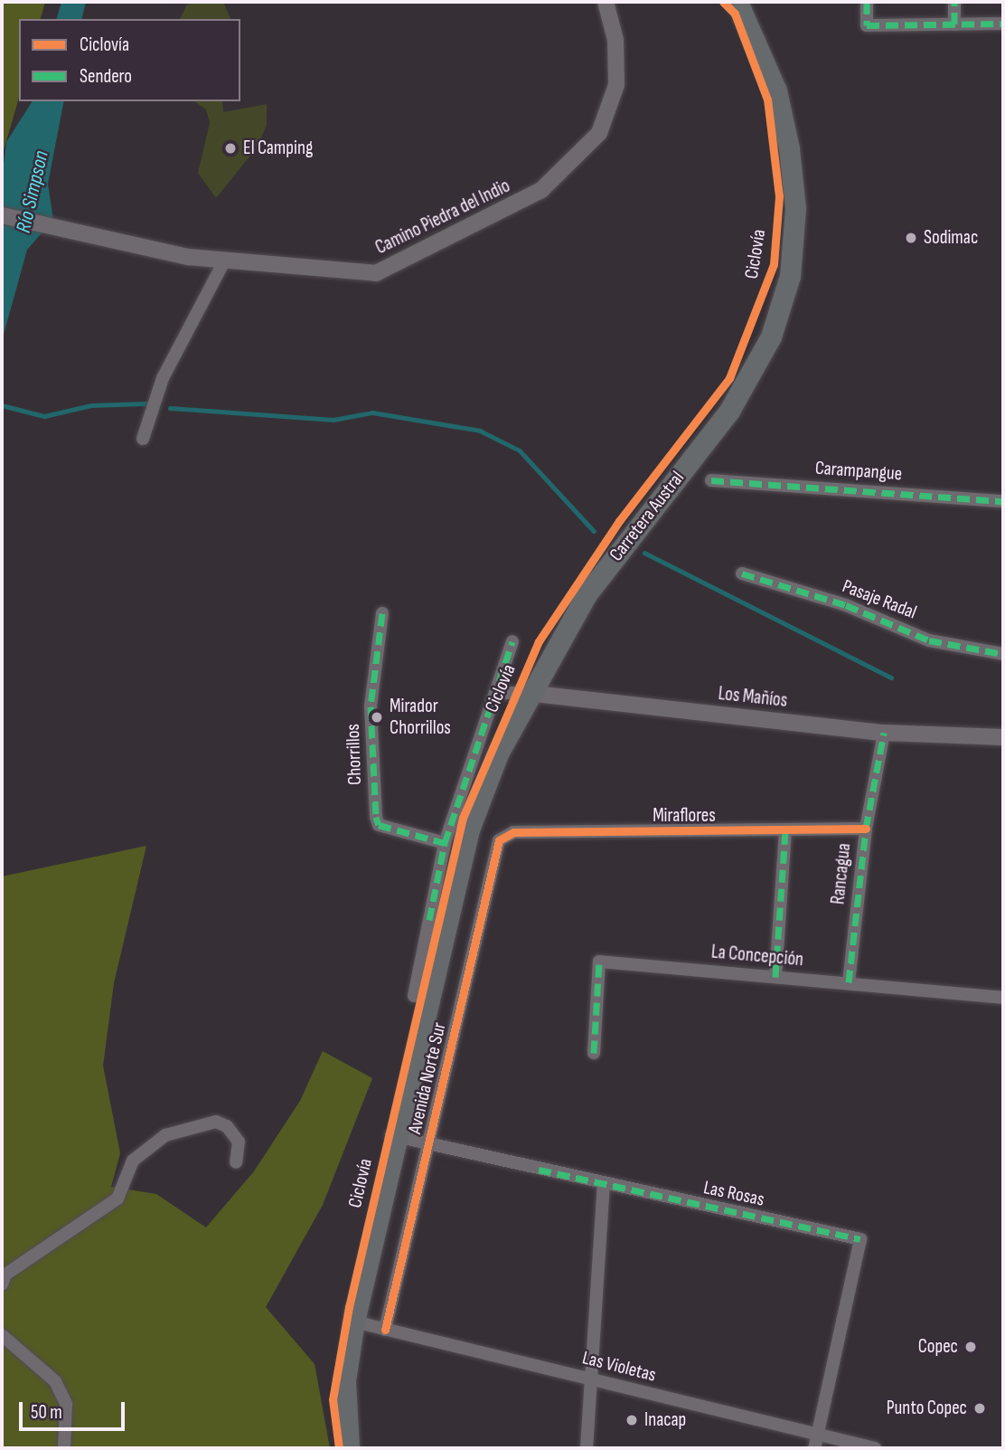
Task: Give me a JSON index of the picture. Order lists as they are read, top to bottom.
{
  "streets": {
    "highway": ["Carretera Austral"],
    "street": [
      "Camino Piedra del Indio",
      "Carampangue",
      "Pasaje Radal",
      "Los Mañíos",
      "Chorrillos",
      "Miraflores",
      "Rancagua",
      "La Concepción",
      "Avenida Norte Sur",
      "Las Rosas",
      "Las Violetas"
    ],
    "cycle path": ["Ciclovía"]
  },
  "crossings": [
    ["Carretera Austral", "Los Mañíos"],
    ["Carretera Austral", "Las Rosas"],
    ["Carretera Austral", "Las Violetas"],
    ["Los Mañíos", "Rancagua"],
    ["Miraflores", "Rancagua"],
    ["Miraflores", "Avenida Norte Sur"],
    ["Rancagua", "La Concepción"],
    ["Avenida Norte Sur", "Las Rosas"],
    ["Avenida Norte Sur", "Las Violetas"],
    ["Las Rosas", "Las Violetas"]
  ],
  "water": ["Río Simpson"],
  "places": [
    "El Camping",
    "Sodimac",
    "Mirador Chorrillos",
    "Copec",
    "Punto Copec",
    "Inacap"
  ],
  "legend": ["Ciclovía", "Sendero"],
  "scale_bar": "50 m"
}
